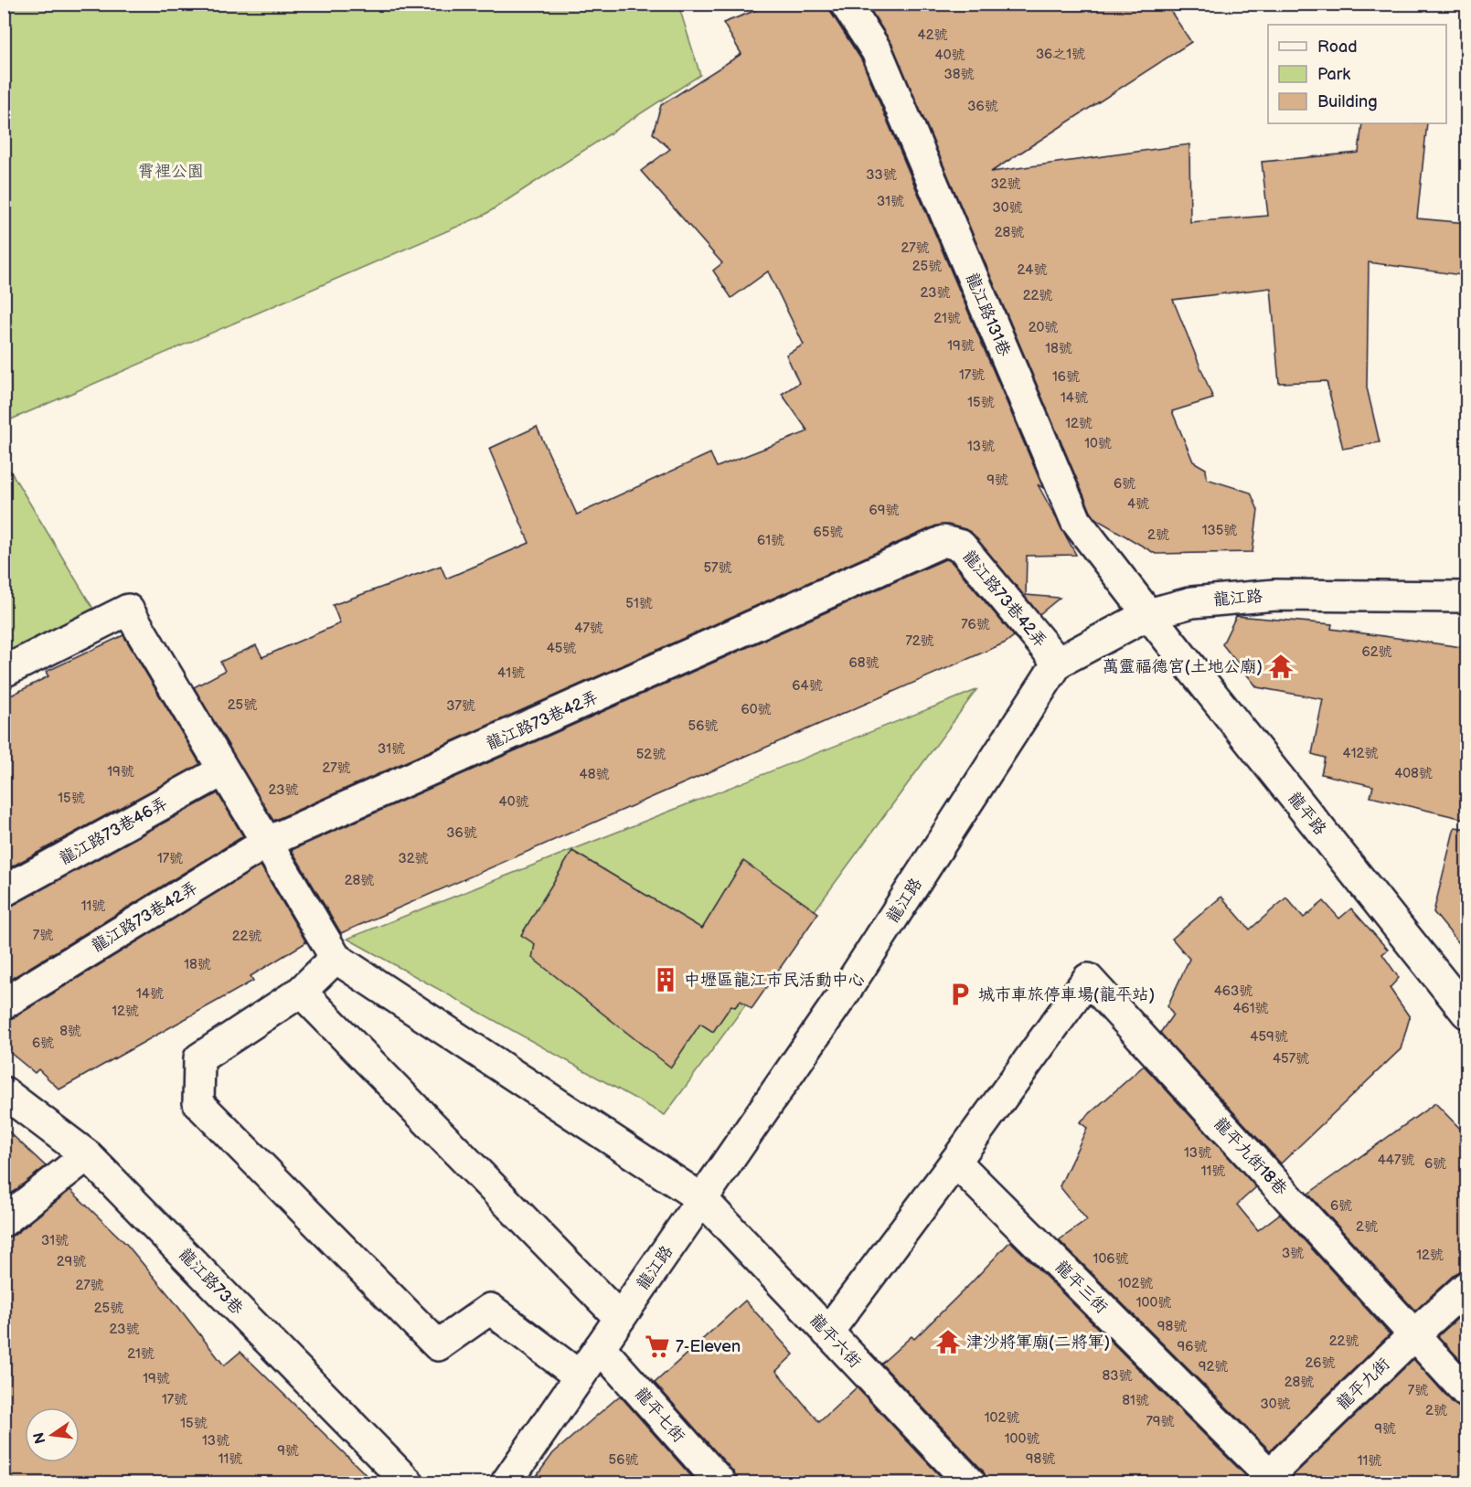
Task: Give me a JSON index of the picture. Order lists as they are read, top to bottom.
{
  "streets": {
    "street": [
      "龍江路131巷",
      "龍江路",
      "龍江路73巷42弄",
      "龍平路",
      "龍江路73巷46弄",
      "龍平九街18巷",
      "龍江路73巷",
      "龍平三街",
      "龍平六街",
      "龍平九街",
      "龍平七街"
    ]
  },
  "crossings": [
    ["龍江路131巷", "龍江路"],
    ["龍江路131巷", "龍平路"],
    ["龍江路", "龍江路73巷42弄"],
    ["龍江路", "龍平路"],
    ["龍江路", "龍平六街"],
    ["龍江路", "龍平七街"],
    ["龍平九街18巷", "龍平三街"],
    ["龍平九街18巷", "龍平九街"],
    ["龍平三街", "龍平九街"]
  ],
  "parks": ["霄裡公園"],
  "places": {
    "temple": ["萬靈福德宮(土地公廟)", "津沙將軍廟(二將軍)"],
    "building": ["中壢區龍江市民活動中心"],
    "parking": ["城市車旅停車場(龍平站)"],
    "supermarket": ["7-Eleven"]
  },
  "house_numbers": [
    "42號",
    "36之1號",
    "40號",
    "38號",
    "36號",
    "33號",
    "32號",
    "31號",
    "30號",
    "28號",
    "27號",
    "25號",
    "24號",
    "23號",
    "22號",
    "21號",
    "20號",
    "19號",
    "18號",
    "17號",
    "16號",
    "14號",
    "15號",
    "12號",
    "10號",
    "13號",
    "9號",
    "6號",
    "4號",
    "69號",
    "135號",
    "65號",
    "2號",
    "61號",
    "57號",
    "51號",
    "76號",
    "47號",
    "72號",
    "45號",
    "62號",
    "68號",
    "41號",
    "64號",
    "25號",
    "37號",
    "60號",
    "56號",
    "31號",
    "412號",
    "52號",
    "27號",
    "19號",
    "408號",
    "48號",
    "23號",
    "15號",
    "40號",
    "36號",
    "17號",
    "32號",
    "28號",
    "11號",
    "7號",
    "22號",
    "18號",
    "463號",
    "14號",
    "461號",
    "12號",
    "8號",
    "459號",
    "6號",
    "457號",
    "13號",
    "447號",
    "6號",
    "11號",
    "6號",
    "2號",
    "31號",
    "3號",
    "12號",
    "106號",
    "29號",
    "102號",
    "27號",
    "100號",
    "25號",
    "98號",
    "23號",
    "22號",
    "96號",
    "21號",
    "26號",
    "92號",
    "83號",
    "19號",
    "28號",
    "7號",
    "17號",
    "81號",
    "30號",
    "2號",
    "102號",
    "79號",
    "15號",
    "9號",
    "100號",
    "13號",
    "9號",
    "11號",
    "98號",
    "56號",
    "11號"
  ],
  "legend": ["Road", "Park", "Building"],
  "north": "left"
}
